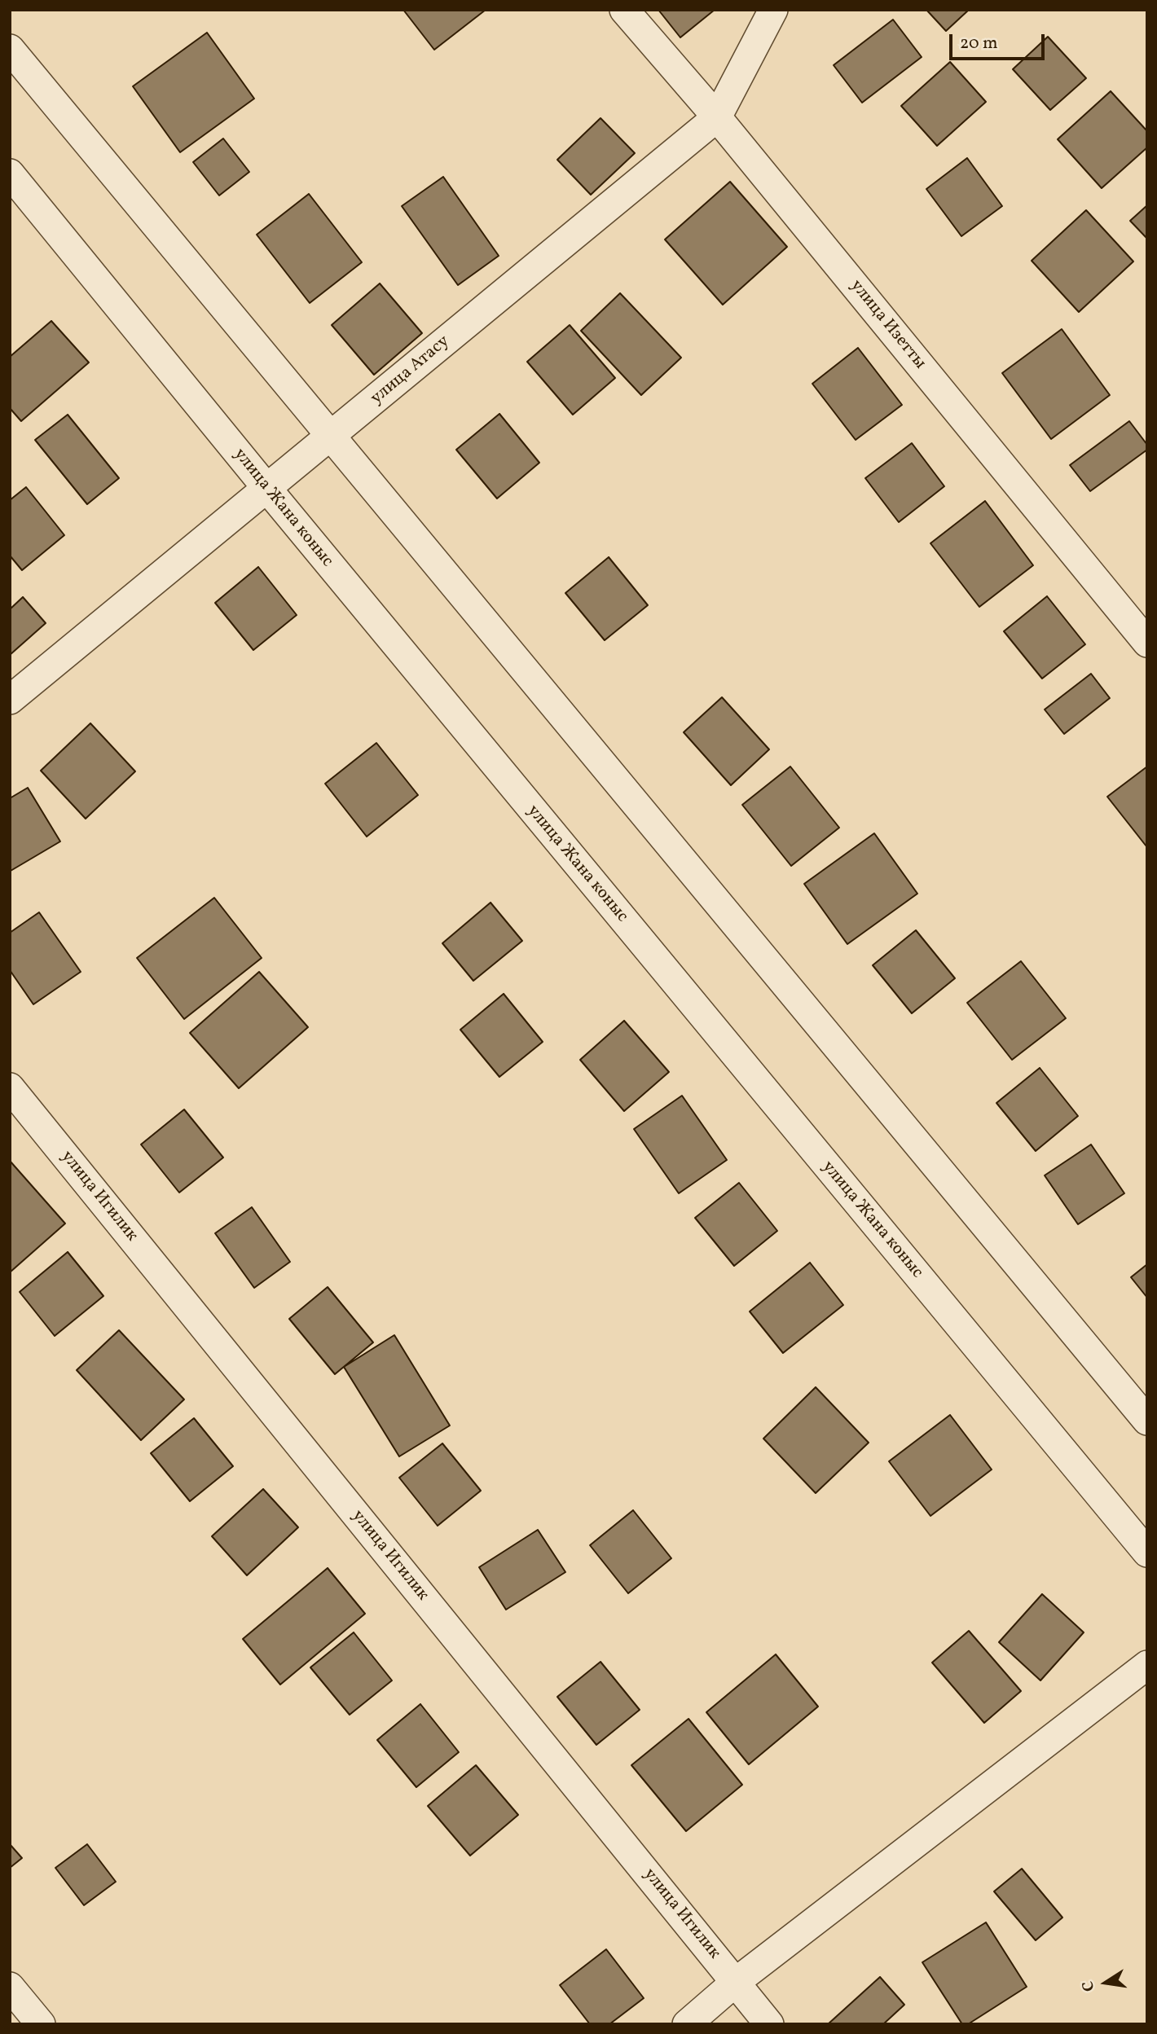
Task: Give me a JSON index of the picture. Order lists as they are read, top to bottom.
{
  "streets": {
    "street": [
      "улица Изетты",
      "улица Атасу",
      "улица Жана коныс",
      "улица Игилик"
    ]
  },
  "crossings": [
    ["улица Изетты", "улица Атасу"],
    ["улица Атасу", "улица Жана коныс"]
  ],
  "scale_bar": "20 m",
  "north": "left"
}
